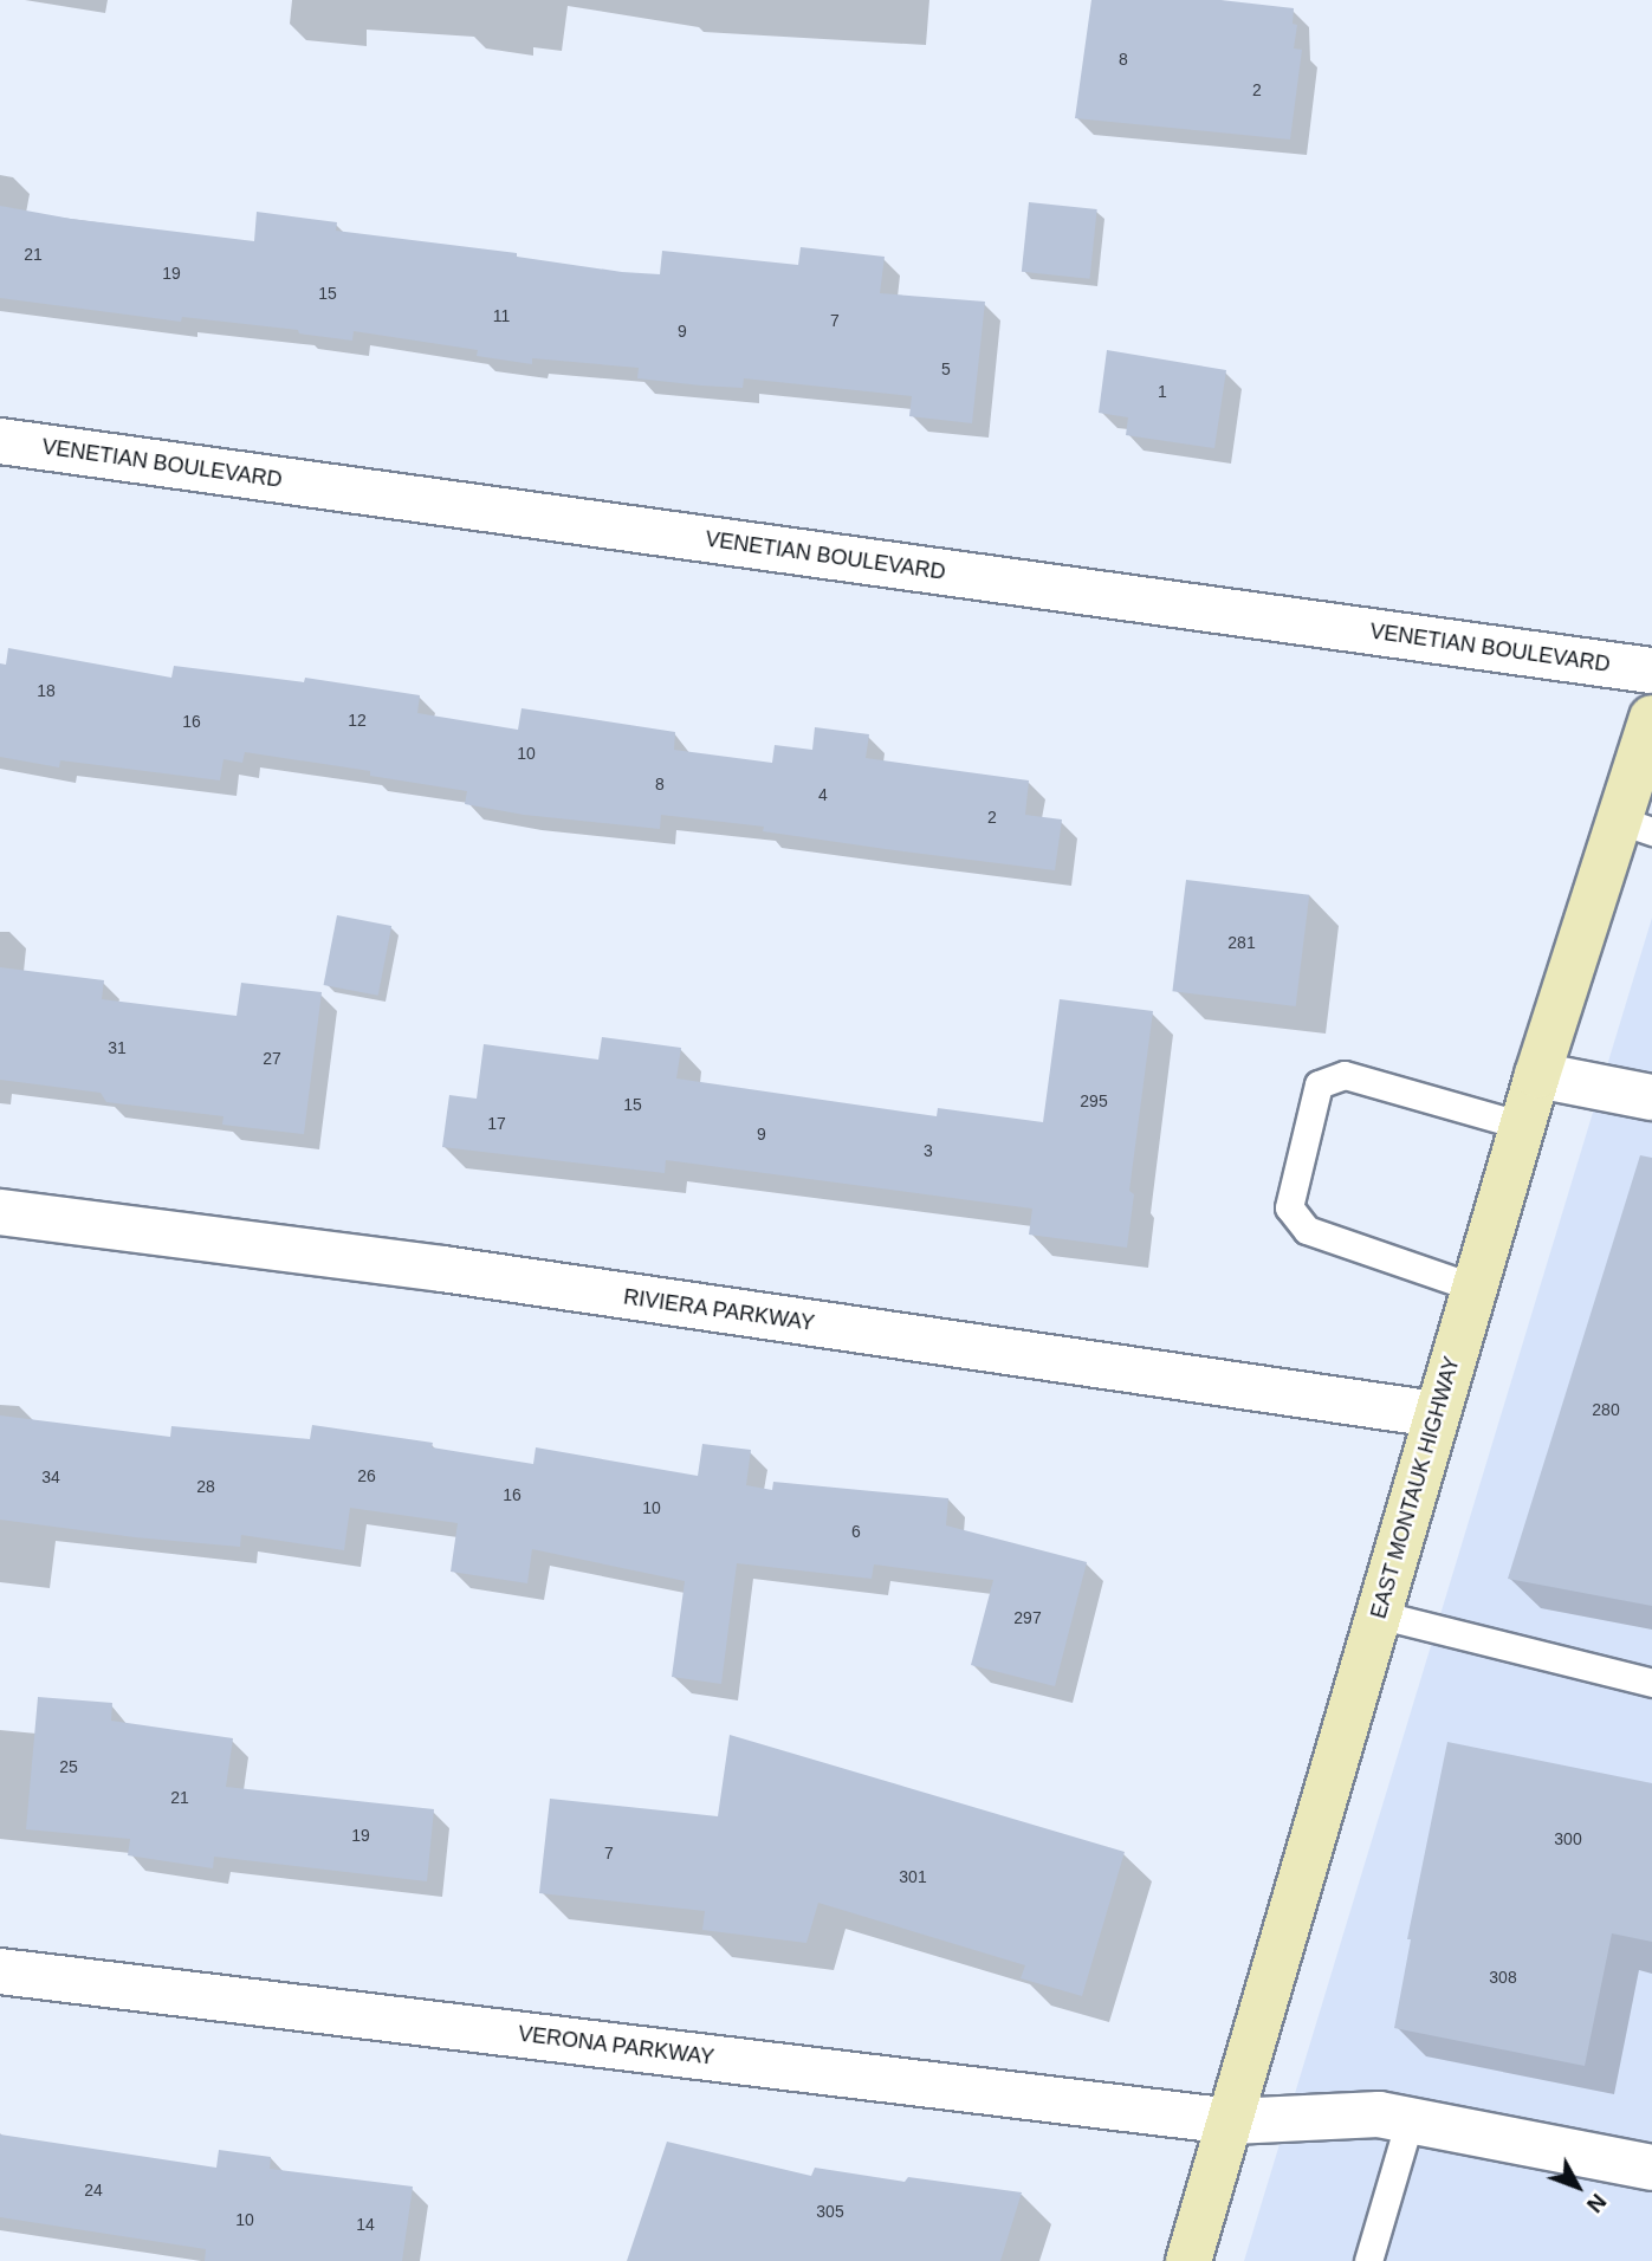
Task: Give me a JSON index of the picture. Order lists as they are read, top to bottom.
{
  "streets": {
    "main road": ["EAST MONTAUK HIGHWAY"],
    "street": ["VENETIAN BOULEVARD", "RIVIERA PARKWAY", "VERONA PARKWAY"]
  },
  "crossings": [
    ["RIVIERA PARKWAY", "EAST MONTAUK HIGHWAY"],
    ["EAST MONTAUK HIGHWAY", "VERONA PARKWAY"]
  ],
  "house_numbers": [
    "8",
    "2",
    "21",
    "19",
    "15",
    "11",
    "7",
    "9",
    "5",
    "1",
    "18",
    "12",
    "16",
    "10",
    "8",
    "4",
    "2",
    "281",
    "31",
    "27",
    "295",
    "15",
    "17",
    "9",
    "3",
    "280",
    "26",
    "34",
    "28",
    "16",
    "10",
    "6",
    "297",
    "25",
    "21",
    "19",
    "300",
    "7",
    "301",
    "308",
    "24",
    "305",
    "10",
    "14"
  ],
  "north": "bottom right"
}
